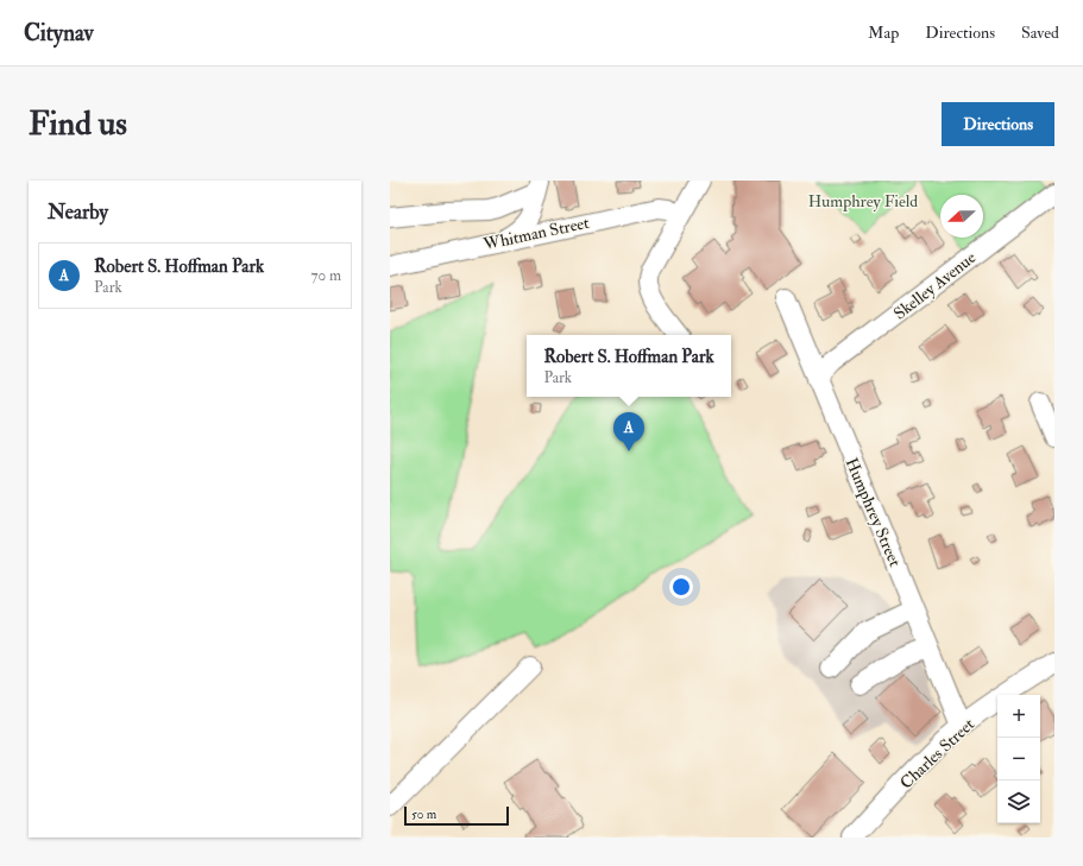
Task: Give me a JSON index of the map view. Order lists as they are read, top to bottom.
{
  "streets": {
    "street": [
      "Whitman Street",
      "Skelley Avenue",
      "Humphrey Street",
      "Charles Street"
    ]
  },
  "crossings": [
    ["Skelley Avenue", "Humphrey Street"],
    ["Humphrey Street", "Charles Street"]
  ],
  "parks": ["Humphrey Field"],
  "scale_bar": "50 m",
  "north": "left",
  "page": {
    "header": "Citynav",
    "nav": ["Map", "Directions", "Saved"],
    "buttons": "Directions",
    "title": "Find us",
    "heading": "Nearby",
    "list": [
      {
        "mark": "A",
        "name": "Robert S. Hoffman Park",
        "note": "Park",
        "value": "70 m"
      }
    ],
    "popup": ["Robert S. Hoffman Park", "Park"],
    "pins": "A",
    "map_buttons": ["+", "−"],
    "scale": "50 m"
  }
}
